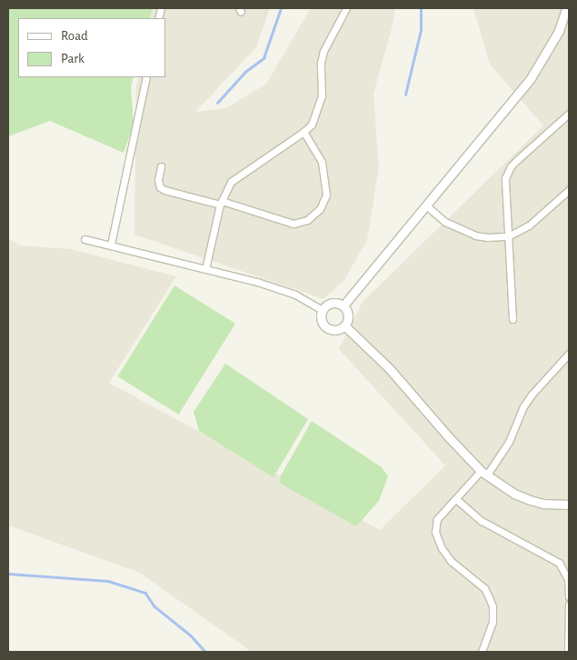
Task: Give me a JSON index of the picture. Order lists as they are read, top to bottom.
{
  "legend": ["Road", "Park"]
}
